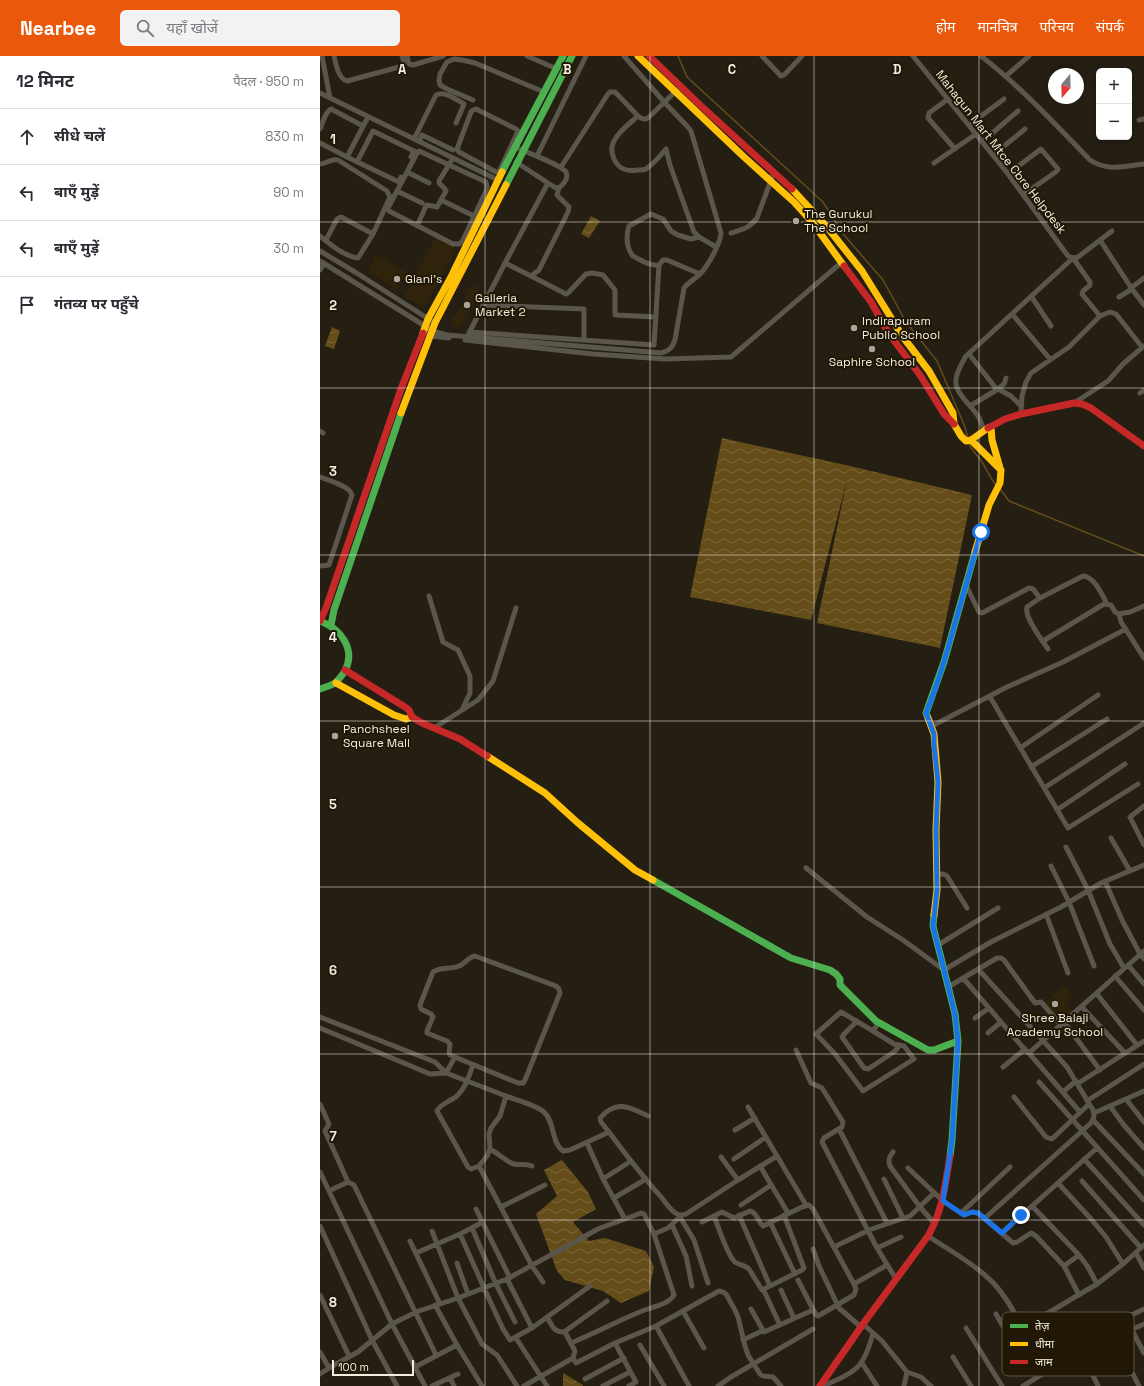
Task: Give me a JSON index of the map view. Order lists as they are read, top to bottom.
{
  "streets": {
    "street": ["Mahagun Mart Mtce Cbre Helpdesk"]
  },
  "places": [
    "The Gurukul The School",
    "Giani's",
    "Galleria Market 2",
    "Indirapuram Public School",
    "Saphire School",
    "Panchsheel Square Mall",
    "Shree Balaji Academy School"
  ],
  "legend": ["तेज़", "धीमा", "जाम"],
  "scale_bar": "100 m",
  "north": "bottom",
  "page": {
    "header": "Nearbee",
    "search": "यहाँ खोजें",
    "nav": [
      "होम",
      "मानचित्र",
      "परिचय",
      "संपर्क"
    ],
    "heading": ["12 मिनट", "पैदल · 950 m"],
    "map_buttons": ["+", "−"],
    "list": [
      ["सीधे चलें", "830 m"],
      ["बाएँ मुड़ें", "90 m"],
      ["बाएँ मुड़ें", "30 m"],
      "गंतव्य पर पहुँचे"
    ],
    "scale": "100 m"
  },
  "grid": {
    "columns": [
      "A",
      "B",
      "C",
      "D"
    ],
    "rows": [
      "1",
      "2",
      "3",
      "4",
      "5",
      "6",
      "7",
      "8"
    ]
  }
}
